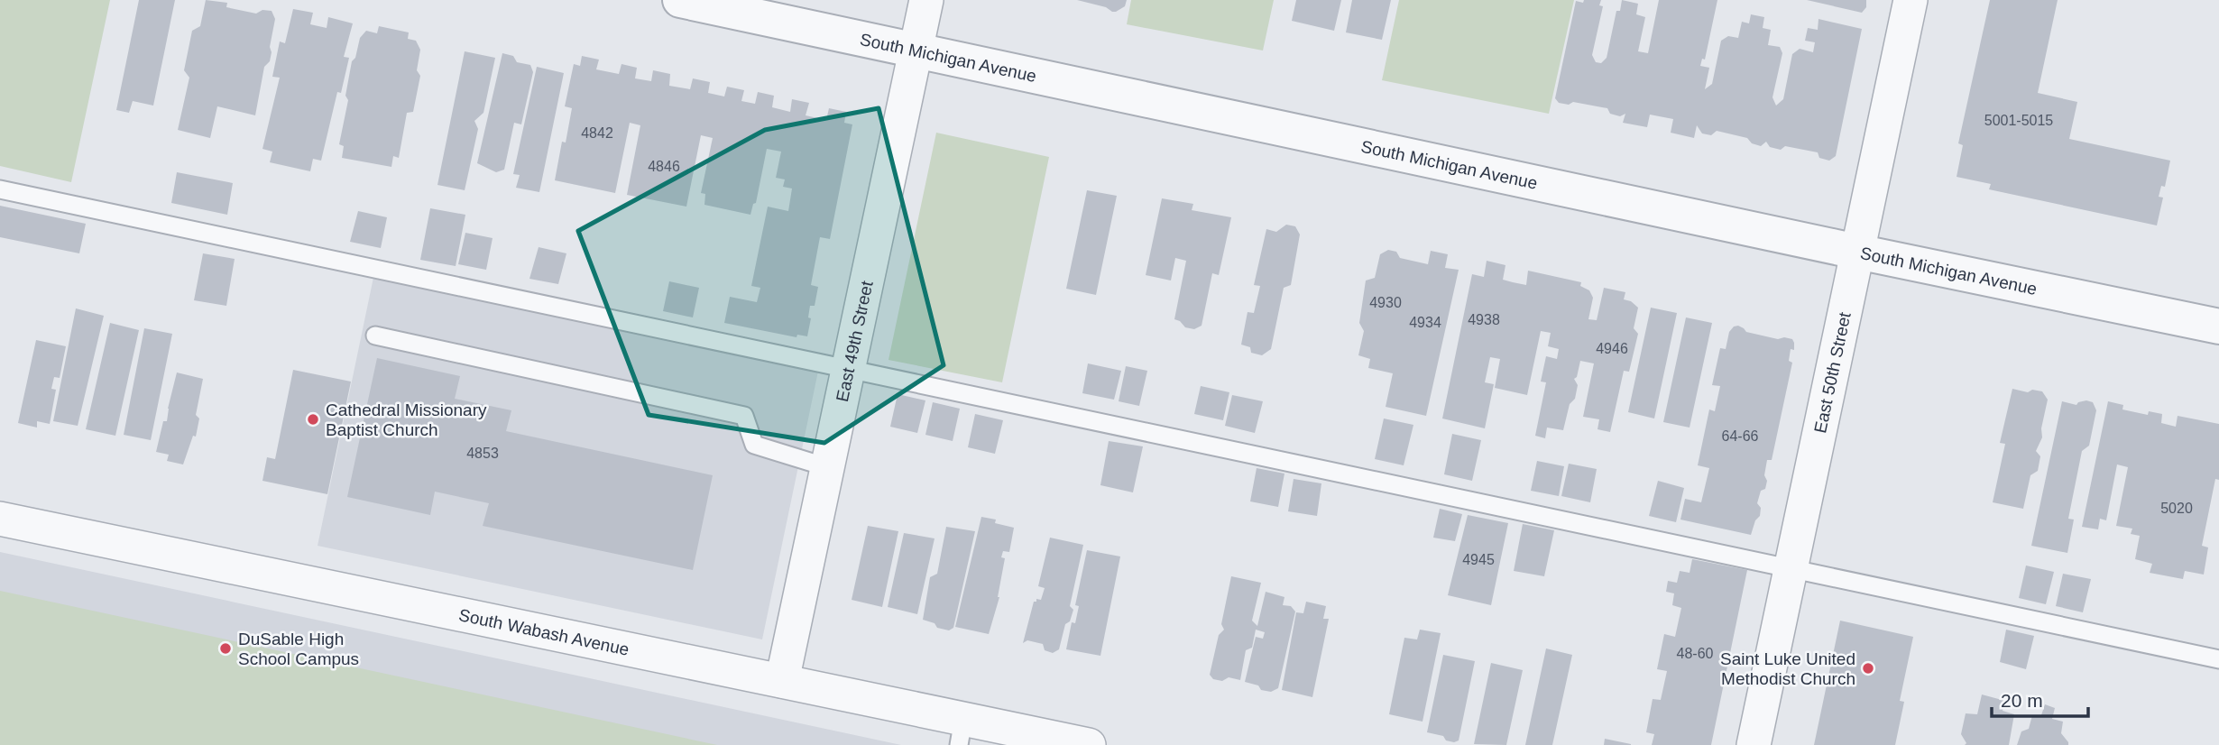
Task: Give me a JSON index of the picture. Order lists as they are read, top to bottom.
{
  "streets": {
    "street": [
      "South Michigan Avenue",
      "East 49th Street",
      "East 50th Street",
      "South Wabash Avenue"
    ]
  },
  "crossings": [
    ["South Michigan Avenue", "East 49th Street"],
    ["South Michigan Avenue", "East 50th Street"],
    ["East 49th Street", "South Wabash Avenue"]
  ],
  "places": ["Cathedral Missionary Baptist Church", "DuSable High School Campus", "Saint Luke United Methodist Church"],
  "house_numbers": [
    "5001-5015",
    "4842",
    "4846",
    "4930",
    "4938",
    "4934",
    "4946",
    "64-66",
    "4853",
    "5020",
    "4945",
    "48-60"
  ],
  "scale_bar": "20 m"
}
